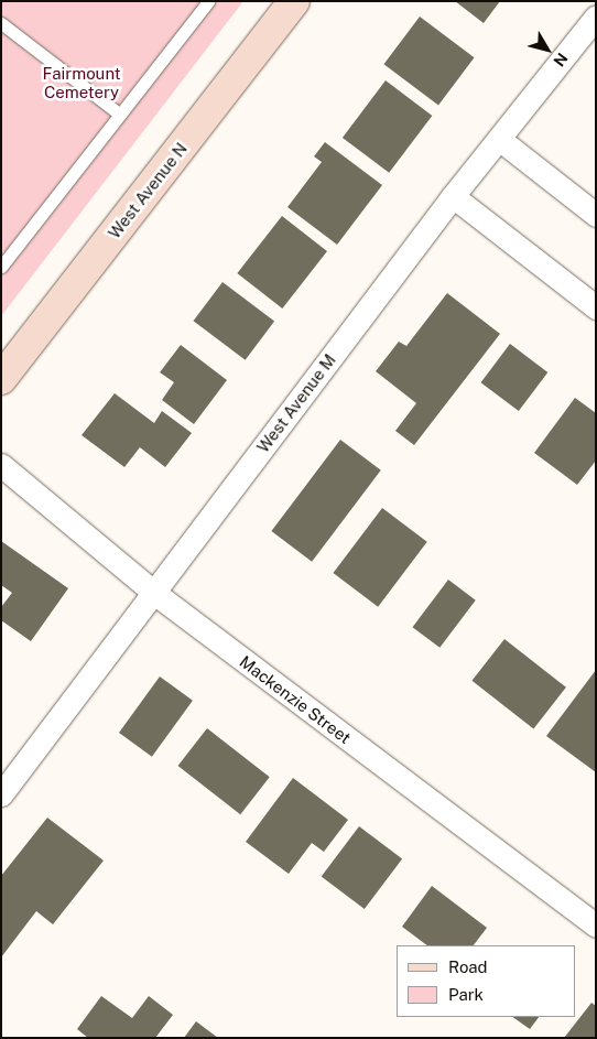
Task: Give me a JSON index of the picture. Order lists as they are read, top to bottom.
{
  "streets": {
    "main road": ["West Avenue N"],
    "street": ["West Avenue M", "Mackenzie Street"]
  },
  "crossings": [
    ["West Avenue M", "Mackenzie Street"]
  ],
  "parks": ["Fairmount Cemetery"],
  "legend": ["Road", "Park"],
  "north": "bottom right"
}
